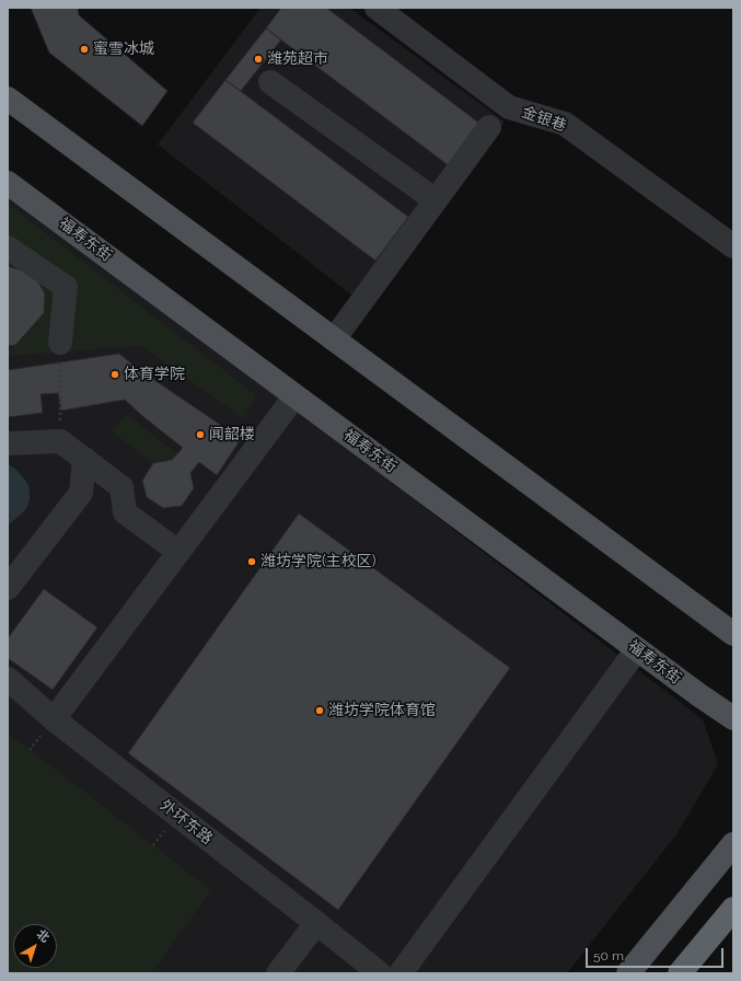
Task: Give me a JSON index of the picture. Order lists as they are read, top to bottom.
{
  "streets": {
    "main road": ["福寿东街"],
    "street": ["金银巷", "外环东路"]
  },
  "places": [
    "蜜雪冰城",
    "潍苑超市",
    "体育学院",
    "闻韶楼",
    "潍坊学院(主校区)",
    "潍坊学院体育馆"
  ],
  "scale_bar": "50 m",
  "north": "top right"
}
